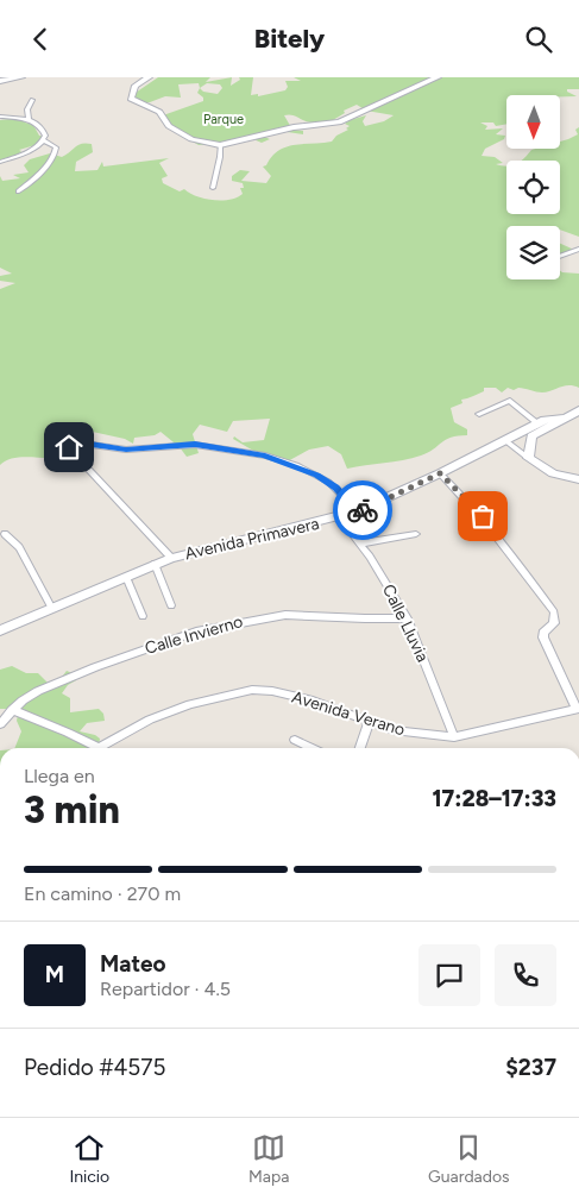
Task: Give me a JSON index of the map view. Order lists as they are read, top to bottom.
{
  "streets": {
    "main road": ["Avenida Primavera"],
    "street": ["Calle Lluvia", "Calle Invierno", "Avenida Verano"]
  },
  "crossings": [
    ["Avenida Primavera", "Calle Lluvia"],
    ["Calle Lluvia", "Calle Invierno"],
    ["Calle Lluvia", "Avenida Verano"]
  ],
  "parks": ["Parque"],
  "north": "bottom",
  "page": {
    "header": "Bitely",
    "heading": ["3 min", "Llega en", "17:28–17:33"],
    "panel": [
      "Mateo",
      "Repartidor · 4.5",
      "Pedido #4575",
      "$237"
    ],
    "bar": "En camino · 270 m",
    "round": "M",
    "tabs": ["Inicio", "Mapa", "Guardados"]
  }
}
